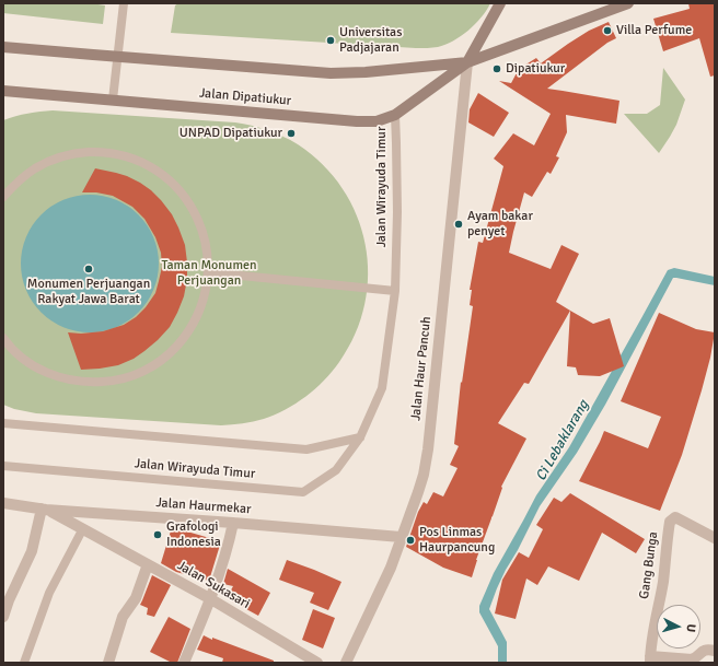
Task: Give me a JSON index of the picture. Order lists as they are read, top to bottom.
{
  "streets": {
    "main road": ["Jalan Dipatiukur"],
    "street": [
      "Jalan Haur Pancuh",
      "Jalan Haurmekar",
      "Gang Bunga",
      "Jalan Sukasari"
    ],
    "lane": ["Jalan Wirayuda Timur"]
  },
  "crossings": [
    ["Jalan Dipatiukur", "Jalan Wirayuda Timur"],
    ["Jalan Dipatiukur", "Jalan Haur Pancuh"],
    ["Jalan Haur Pancuh", "Jalan Haurmekar"],
    ["Jalan Haurmekar", "Jalan Sukasari"]
  ],
  "water": ["Ci Lebaklarang"],
  "parks": ["Taman Monumen Perjuangan"],
  "places": [
    "Villa Perfume",
    "Universitas Padjajaran",
    "Dipatiukur",
    "UNPAD Dipatiukur",
    "Ayam bakar penyet",
    "Monumen Perjuangan Rakyat Jawa Barat",
    "Grafologi Indonesia",
    "Pos Linmas Haurpancung"
  ],
  "north": "right"
}
